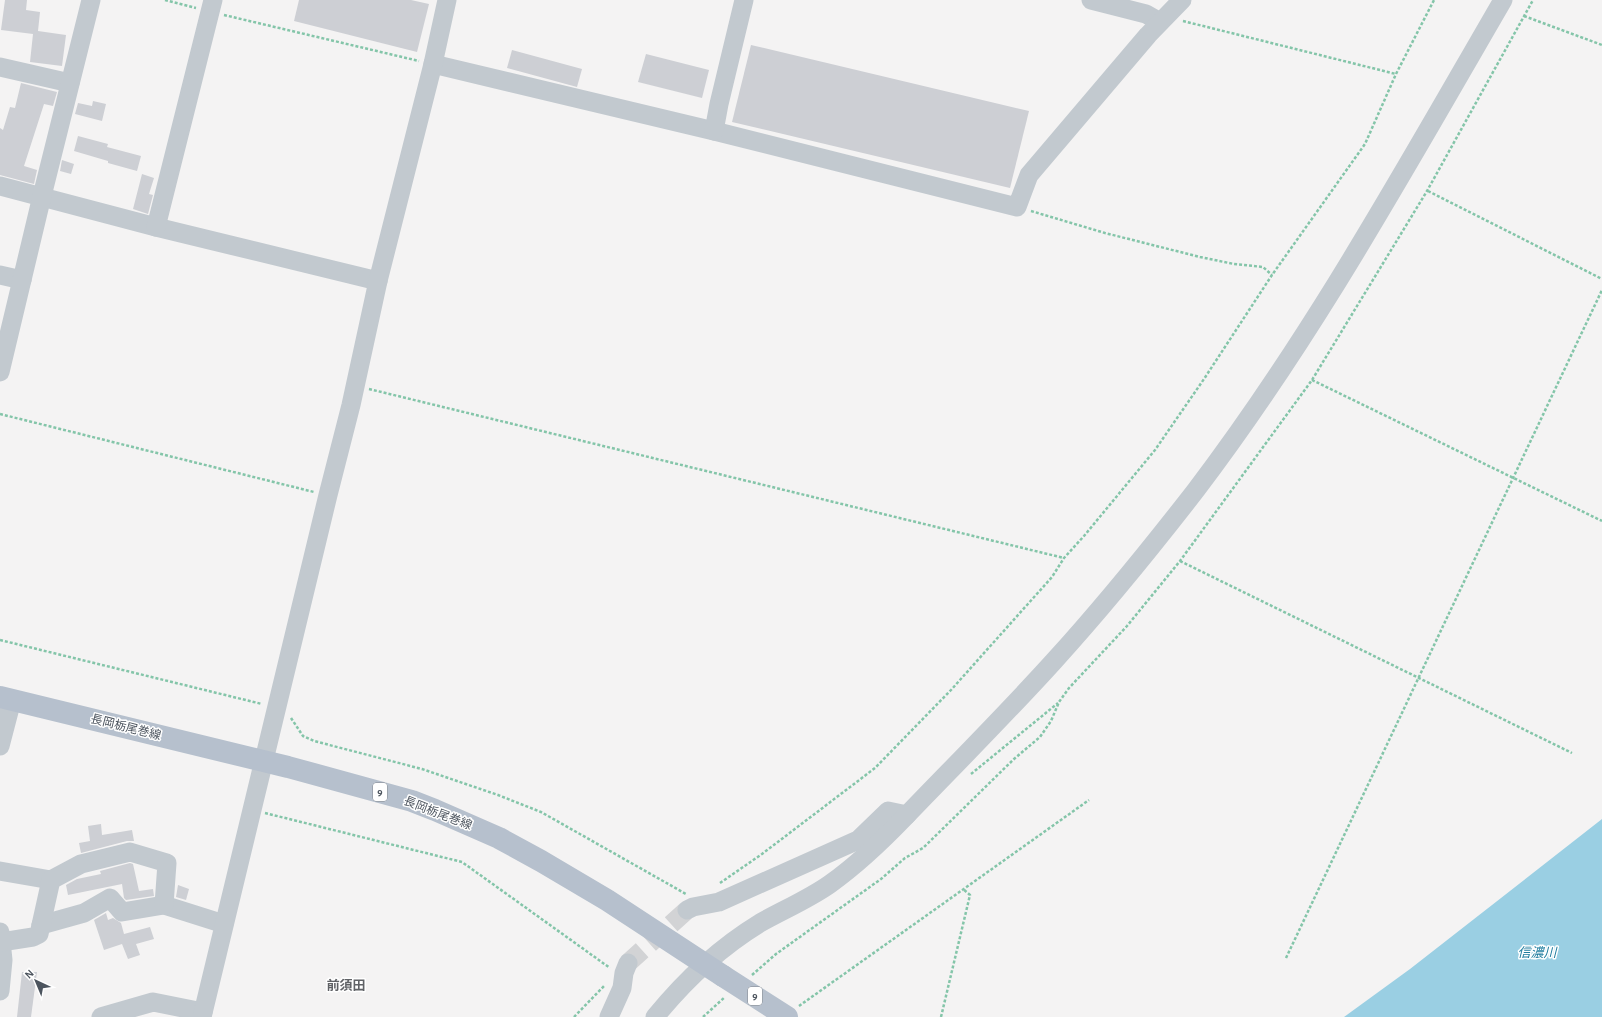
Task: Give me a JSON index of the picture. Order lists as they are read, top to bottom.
{
  "streets": {
    "main road": ["長岡栃尾巻線", "9"]
  },
  "districts": ["前須田"],
  "water": ["信濃川"],
  "north": "top left"
}
